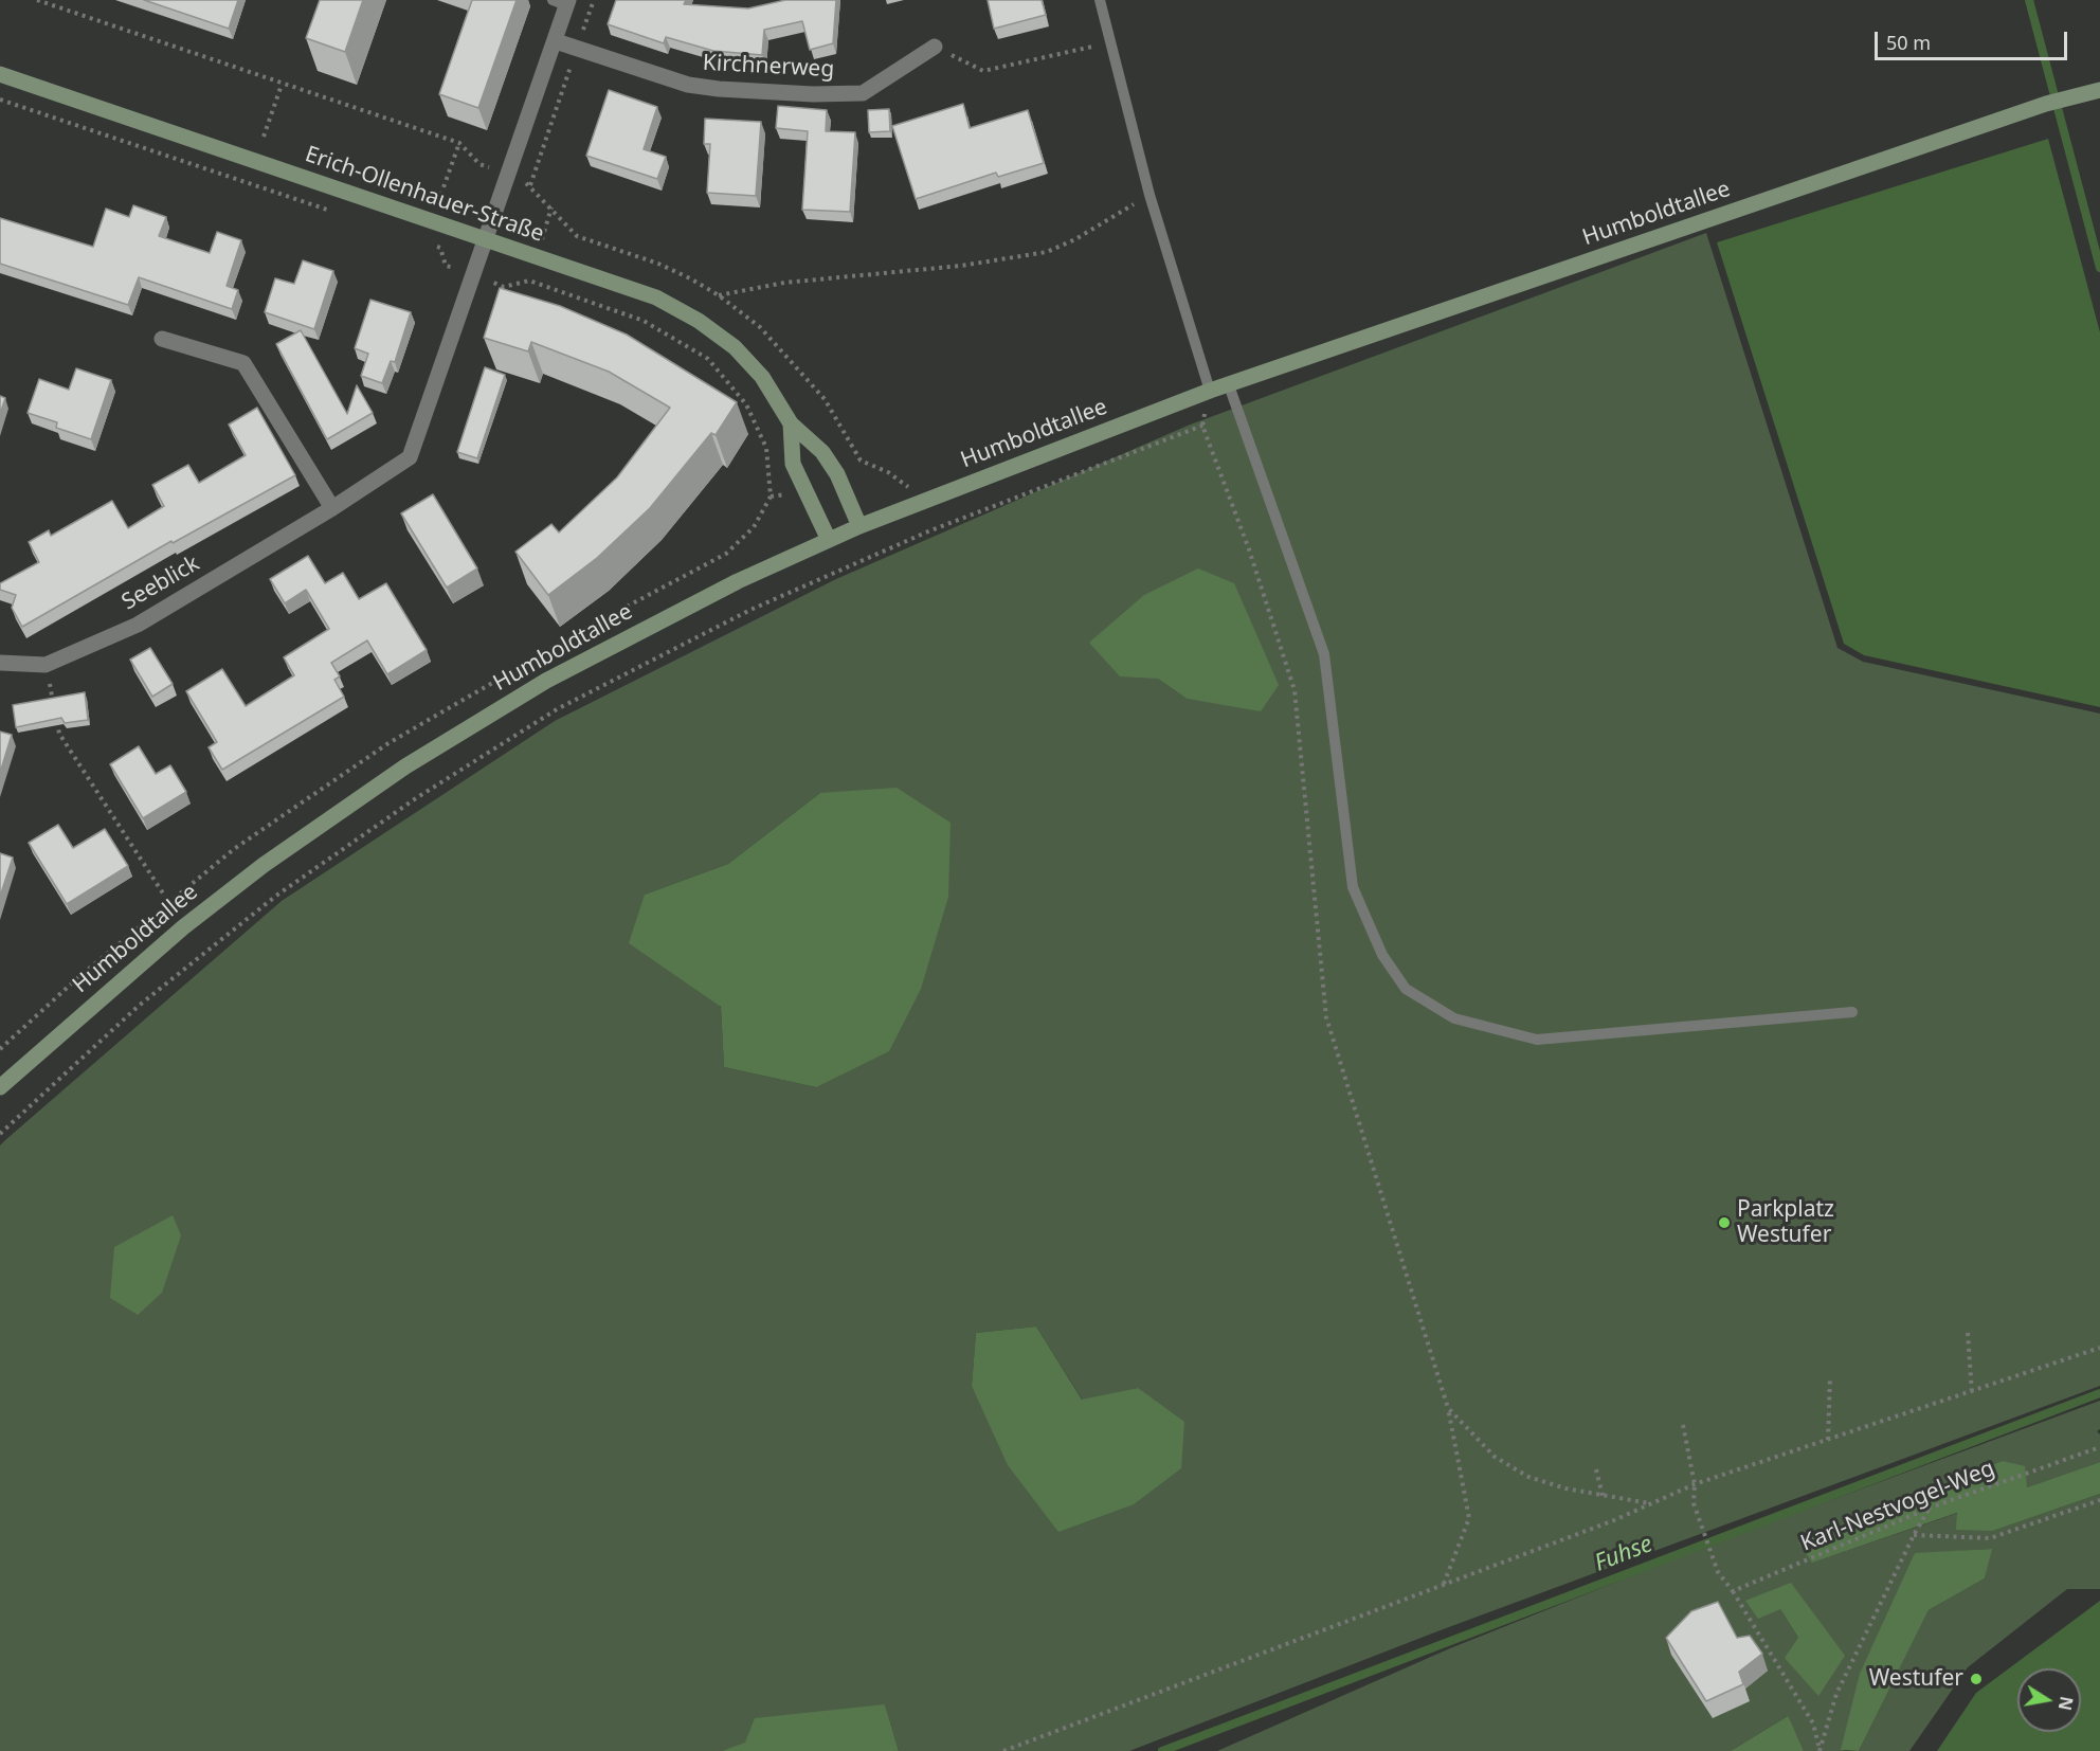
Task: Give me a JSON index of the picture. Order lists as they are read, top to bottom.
{
  "streets": {
    "street": [
      "Kirchnerweg",
      "Erich-Ollenhauer-Straße",
      "Humboldtallee",
      "Seeblick"
    ],
    "path": ["Karl-Nestvogel-Weg"]
  },
  "crossings": [
    ["Kirchnerweg", "Seeblick"],
    ["Erich-Ollenhauer-Straße", "Humboldtallee"],
    ["Erich-Ollenhauer-Straße", "Seeblick"]
  ],
  "water": ["Fuhse"],
  "places": ["Parkplatz Westufer", "Westufer"],
  "scale_bar": "50 m",
  "north": "right"
}
